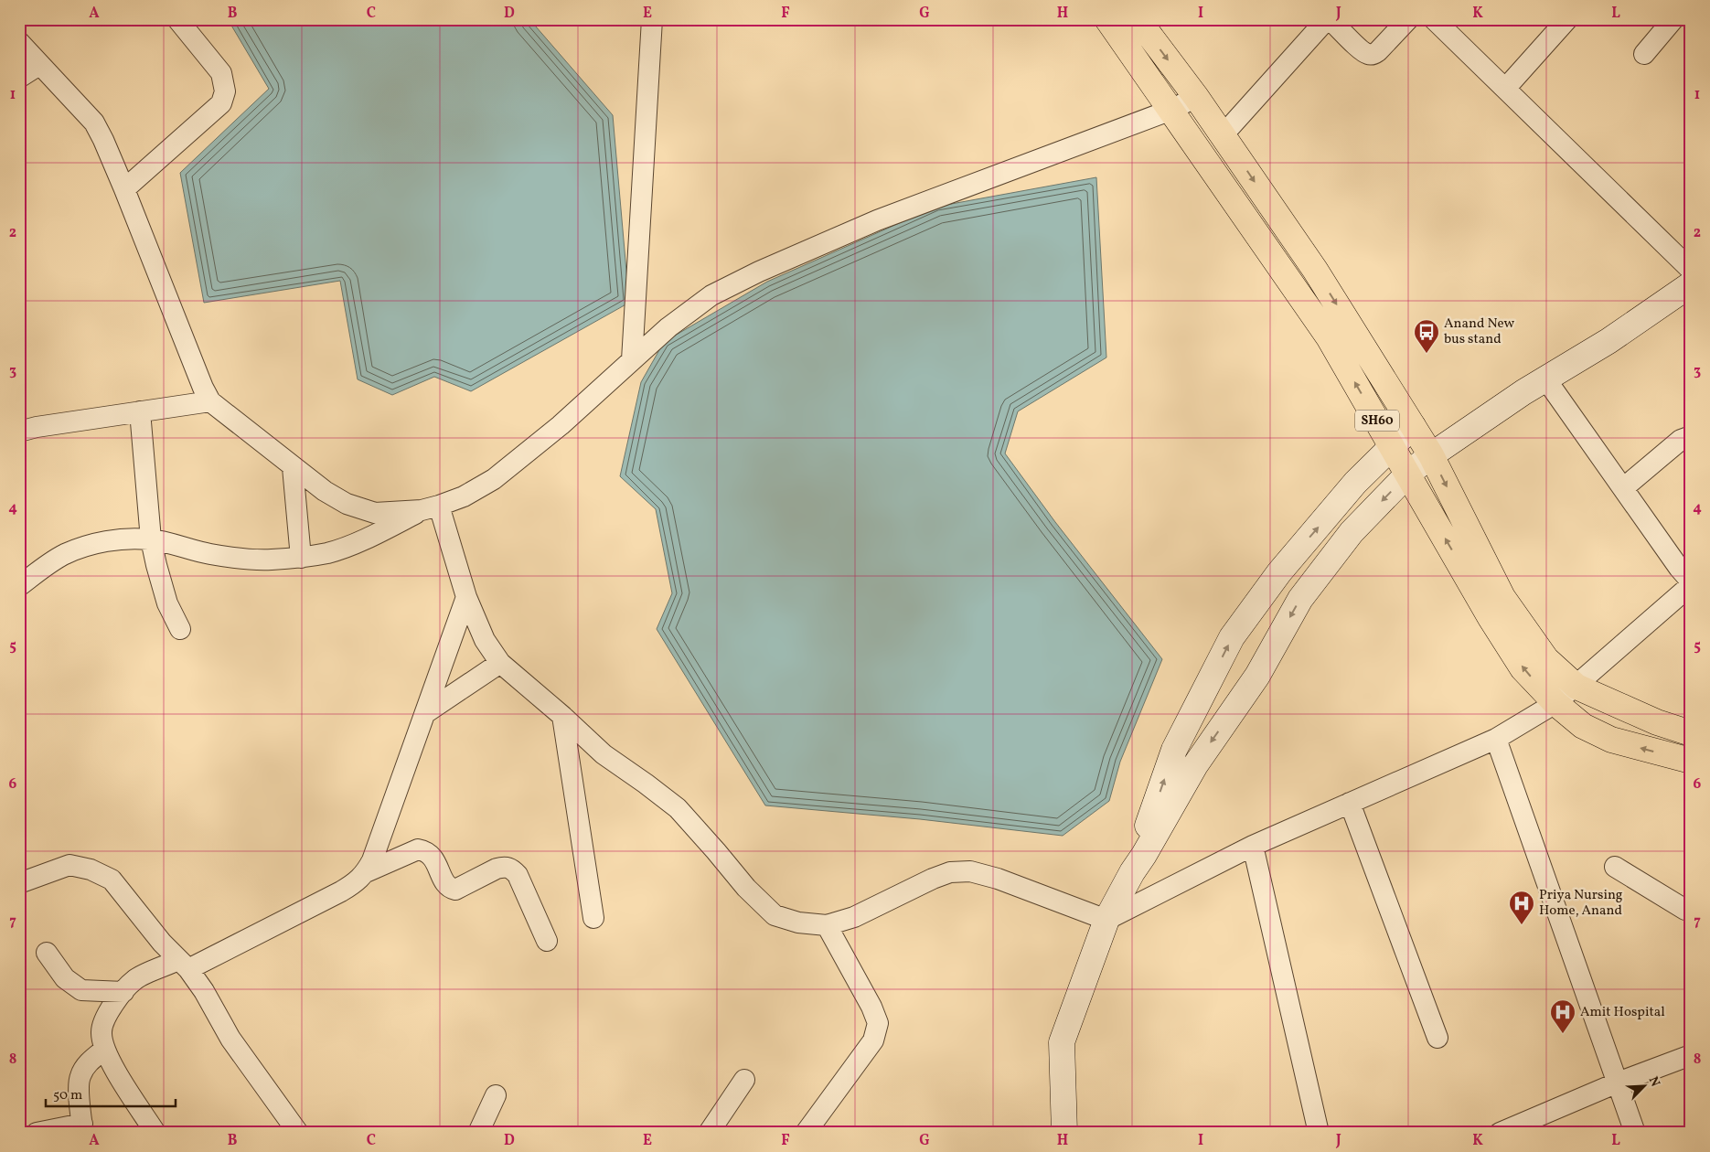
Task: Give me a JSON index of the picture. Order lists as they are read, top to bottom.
{
  "streets": {
    "main road": ["SH60"]
  },
  "places": {
    "bus stop": ["Anand New bus stand"],
    "hospital": ["Priya Nursing Home, Anand", "Amit Hospital"]
  },
  "scale_bar": "50 m",
  "north": "top right",
  "grid": {
    "columns": [
      "A",
      "B",
      "C",
      "D",
      "E",
      "F",
      "G",
      "H",
      "I",
      "J",
      "K",
      "L"
    ],
    "rows": [
      "1",
      "2",
      "3",
      "4",
      "5",
      "6",
      "7",
      "8"
    ]
  }
}
